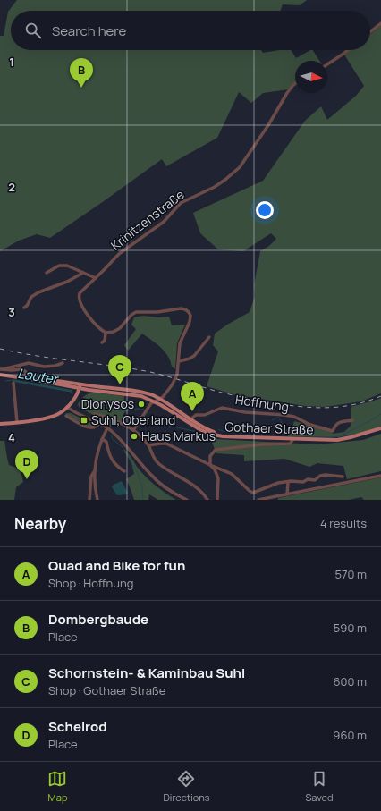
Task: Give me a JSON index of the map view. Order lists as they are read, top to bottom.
{
  "streets": {
    "main road": ["Gothaer Straße"],
    "street": ["Krinitzenstraße", "Hoffnung"]
  },
  "crossings": [
    ["Hoffnung", "Gothaer Straße"]
  ],
  "water": ["Lauter"],
  "places": {
    "other": ["Dionysos", "Haus Markus"],
    "transit": ["Suhl, Oberland"]
  },
  "north": "right",
  "page": {
    "search": "Search here",
    "pins": [
      "B",
      "C",
      "A",
      "D"
    ],
    "heading": ["Nearby", "4 results"],
    "list": [
      {
        "mark": "A",
        "name": "Quad and Bike for fun",
        "note": "Shop · Hoffnung",
        "value": "570 m"
      },
      {
        "mark": "B",
        "name": "Dombergbaude",
        "note": "Place",
        "value": "590 m"
      },
      {
        "mark": "C",
        "name": "Schornstein- & Kaminbau Suhl",
        "note": "Shop · Gothaer Straße",
        "value": "600 m"
      },
      {
        "mark": "D",
        "name": "Schelrod",
        "note": "Place",
        "value": "960 m"
      }
    ],
    "nav": ["Map", "Directions", "Saved"]
  },
  "grid": {
    "rows": [
      "1",
      "2",
      "3",
      "4"
    ]
  }
}
